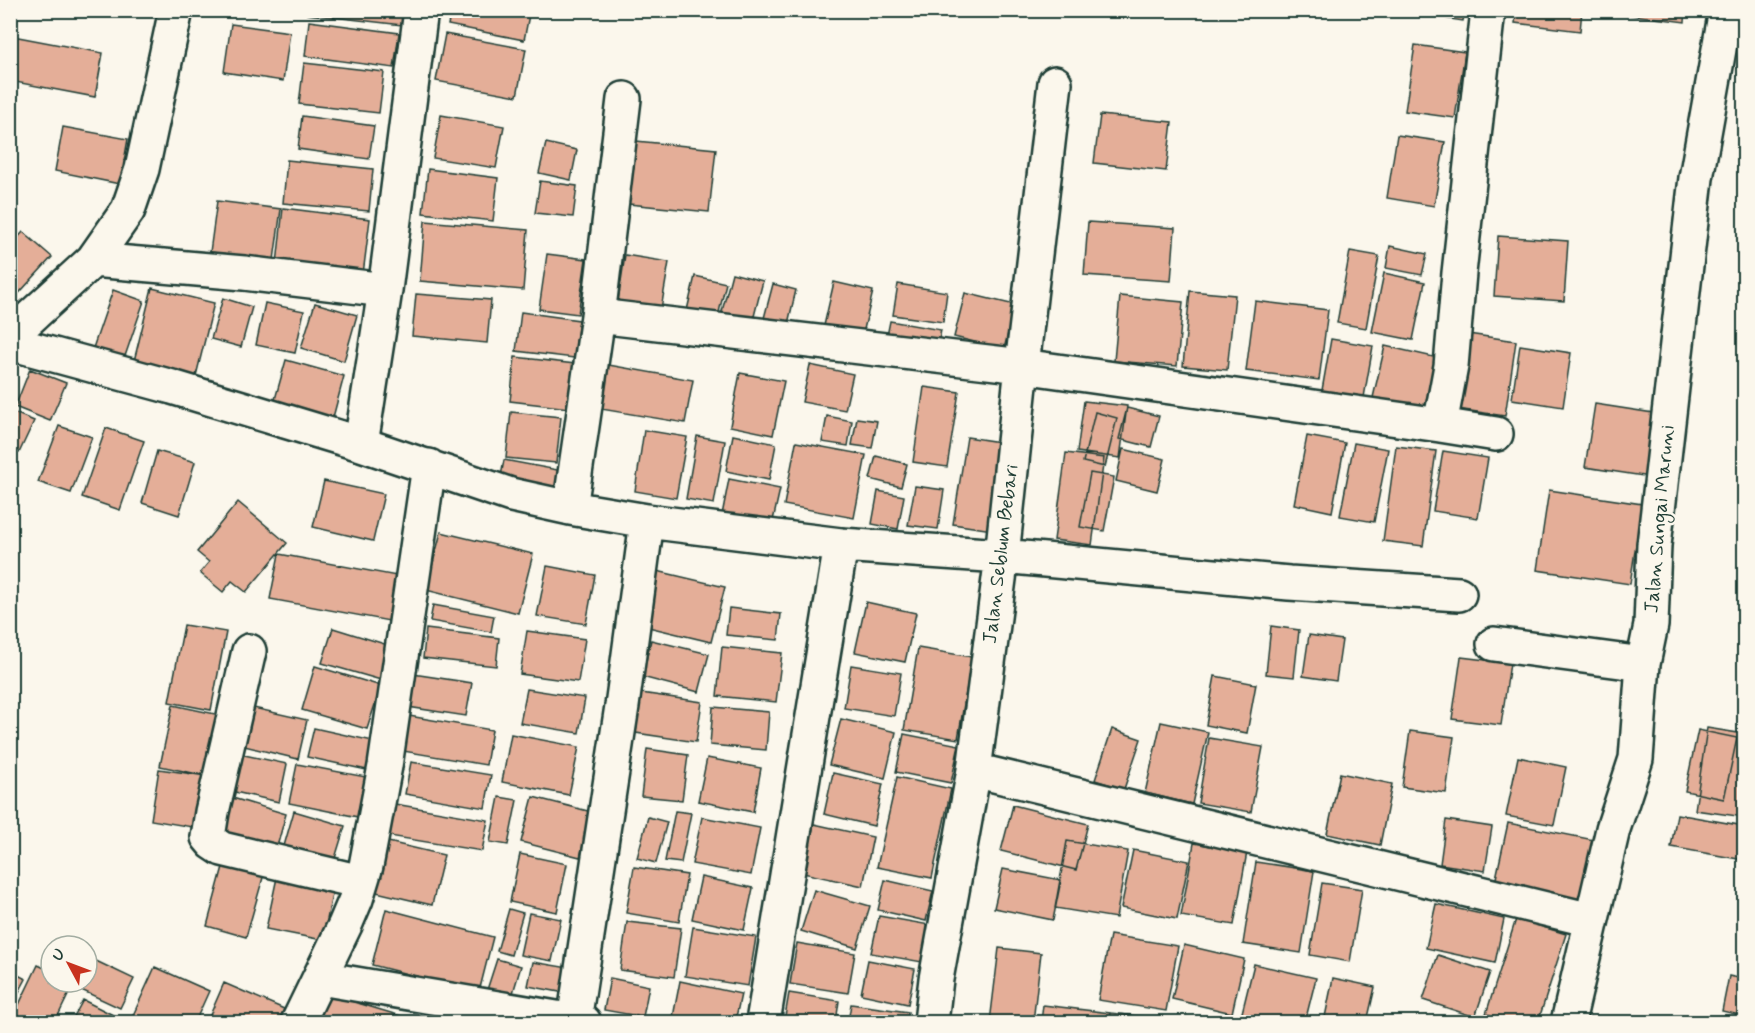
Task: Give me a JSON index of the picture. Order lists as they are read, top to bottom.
{
  "streets": {
    "street": ["Jalan Sungai Maruni", "Jalan Seblum Bebari"]
  },
  "north": "top left"
}
